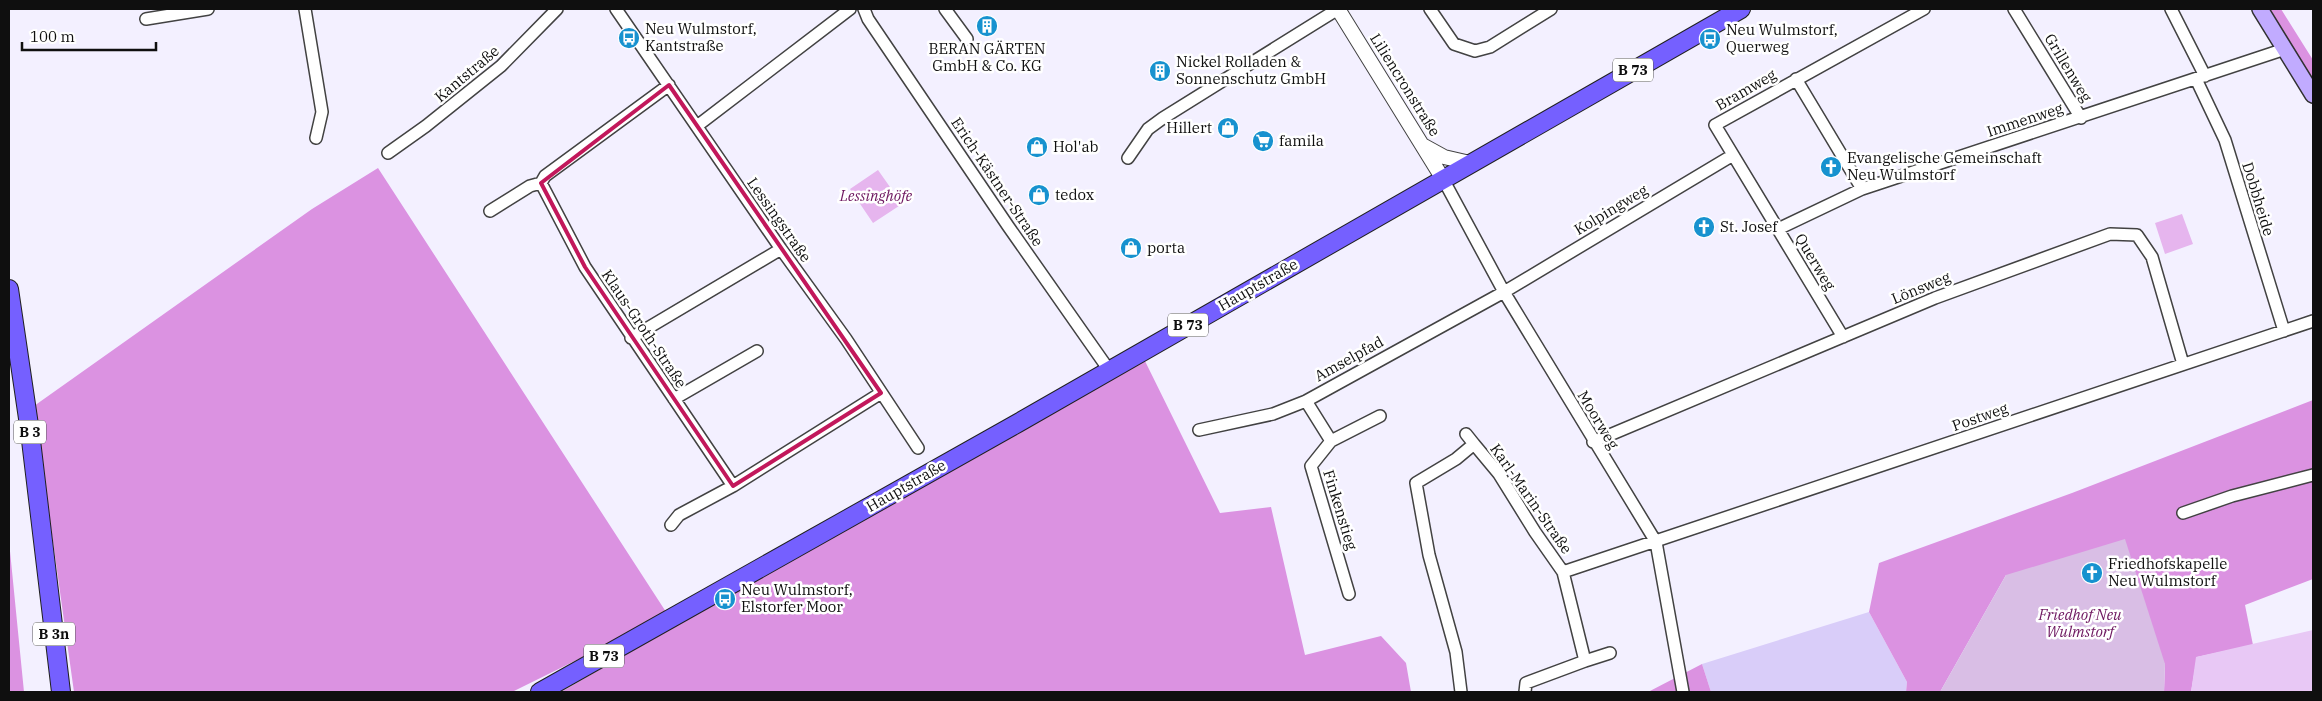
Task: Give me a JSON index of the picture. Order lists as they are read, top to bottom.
{
  "streets": {
    "main road": [
      "B 73",
      "Hauptstraße",
      "B 3",
      "B 3n"
    ],
    "street": [
      "Grillenweg",
      "Kantstraße",
      "Liliencronstraße",
      "Bramweg",
      "Immenweg",
      "Erich-Kästner-Straße",
      "Dobbheide",
      "Kolpingweg",
      "Lessingstraße",
      "Querweg",
      "Lönsweg",
      "Klaus-Groth-Straße",
      "Amselpfad",
      "Postweg",
      "Moorweg",
      "Karl-Marin-Straße",
      "Finkenstieg"
    ]
  },
  "crossings": [
    ["Grillenweg", "Immenweg"],
    ["Liliencronstraße", "Hauptstraße"],
    ["Liliencronstraße", "Moorweg"],
    ["Bramweg", "Querweg"],
    ["Immenweg", "Dobbheide"],
    ["Immenweg", "Querweg"],
    ["Erich-Kästner-Straße", "Hauptstraße"],
    ["Dobbheide", "Postweg"],
    ["Kolpingweg", "Querweg"],
    ["Kolpingweg", "Amselpfad"],
    ["Kolpingweg", "Moorweg"],
    ["Querweg", "Lönsweg"],
    ["Hauptstraße", "Moorweg"],
    ["Lönsweg", "Postweg"],
    ["Lönsweg", "Moorweg"],
    ["Amselpfad", "Moorweg"],
    ["Postweg", "Moorweg"],
    ["Postweg", "Karl-Marin-Straße"],
    ["B 3", "B 3n"]
  ],
  "parks": ["Lessinghöfe", "Friedhof Neu Wulmstorf"],
  "places": {
    "building": ["BERAN GÄRTEN GmbH & Co. KG", "Nickel Rolladen & Sonnenschutz GmbH"],
    "bus stop": ["Neu Wulmstorf, Kantstraße", "Neu Wulmstorf, Querweg", "Neu Wulmstorf, Elstorfer Moor"],
    "shop": [
      "Hillert",
      "Hol'ab",
      "tedox",
      "porta"
    ],
    "supermarket": ["famila"],
    "church": ["Evangelische Gemeinschaft Neu Wulmstorf", "St. Josef", "Friedhofskapelle Neu Wulmstorf"]
  },
  "scale_bar": "100 m"
}
